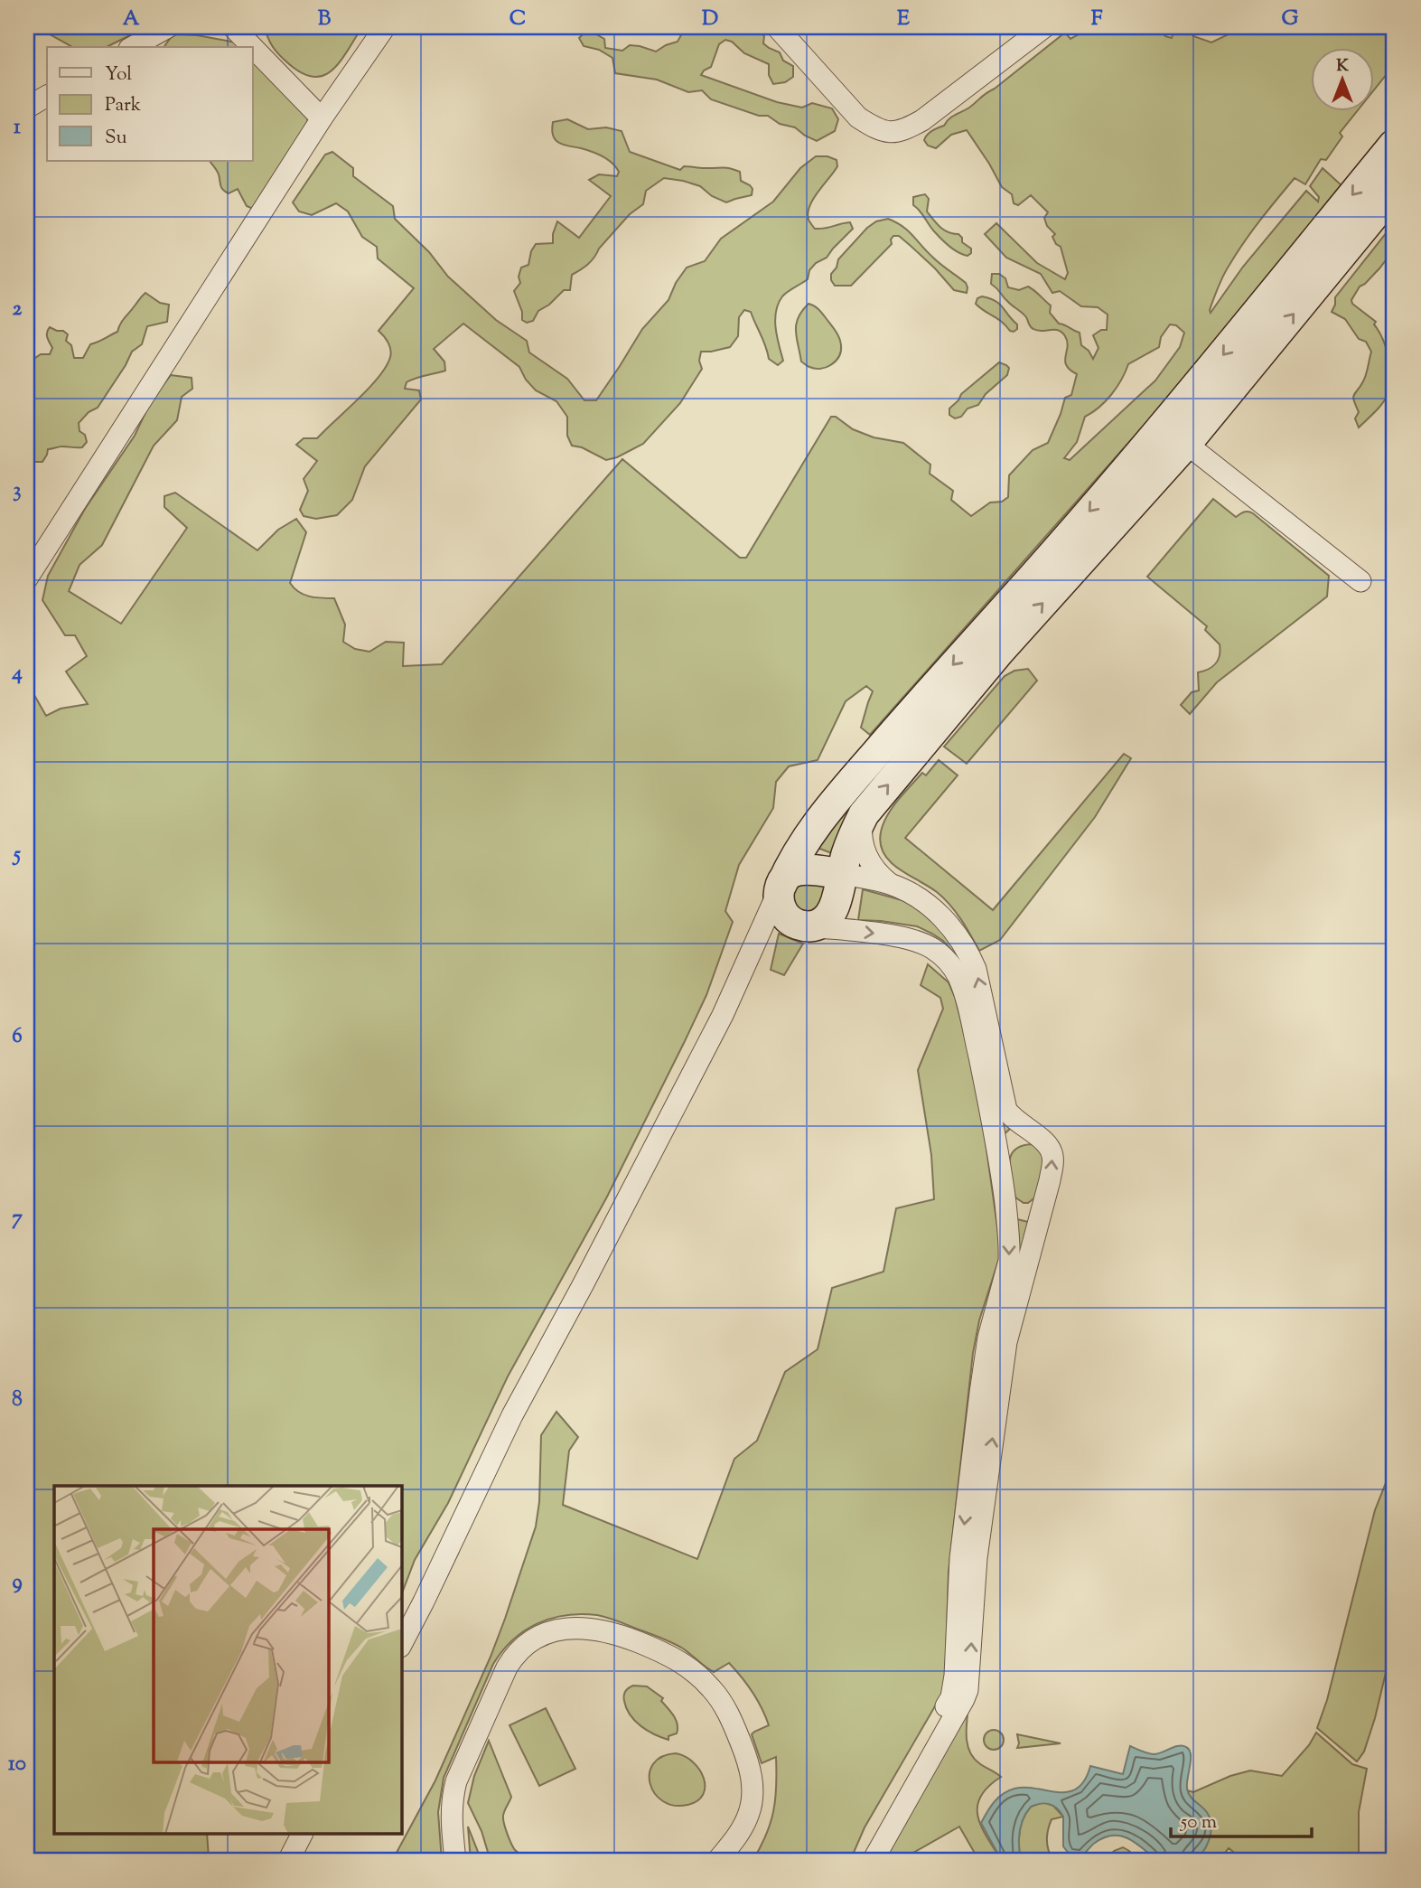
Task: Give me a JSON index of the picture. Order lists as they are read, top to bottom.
{
  "legend": ["Yol", "Park", "Su"],
  "scale_bar": "50 m",
  "north": "top",
  "grid": {
    "columns": [
      "A",
      "B",
      "C",
      "D",
      "E",
      "F",
      "G"
    ],
    "rows": [
      "1",
      "2",
      "3",
      "4",
      "5",
      "6",
      "7",
      "8",
      "9",
      "10"
    ]
  }
}
